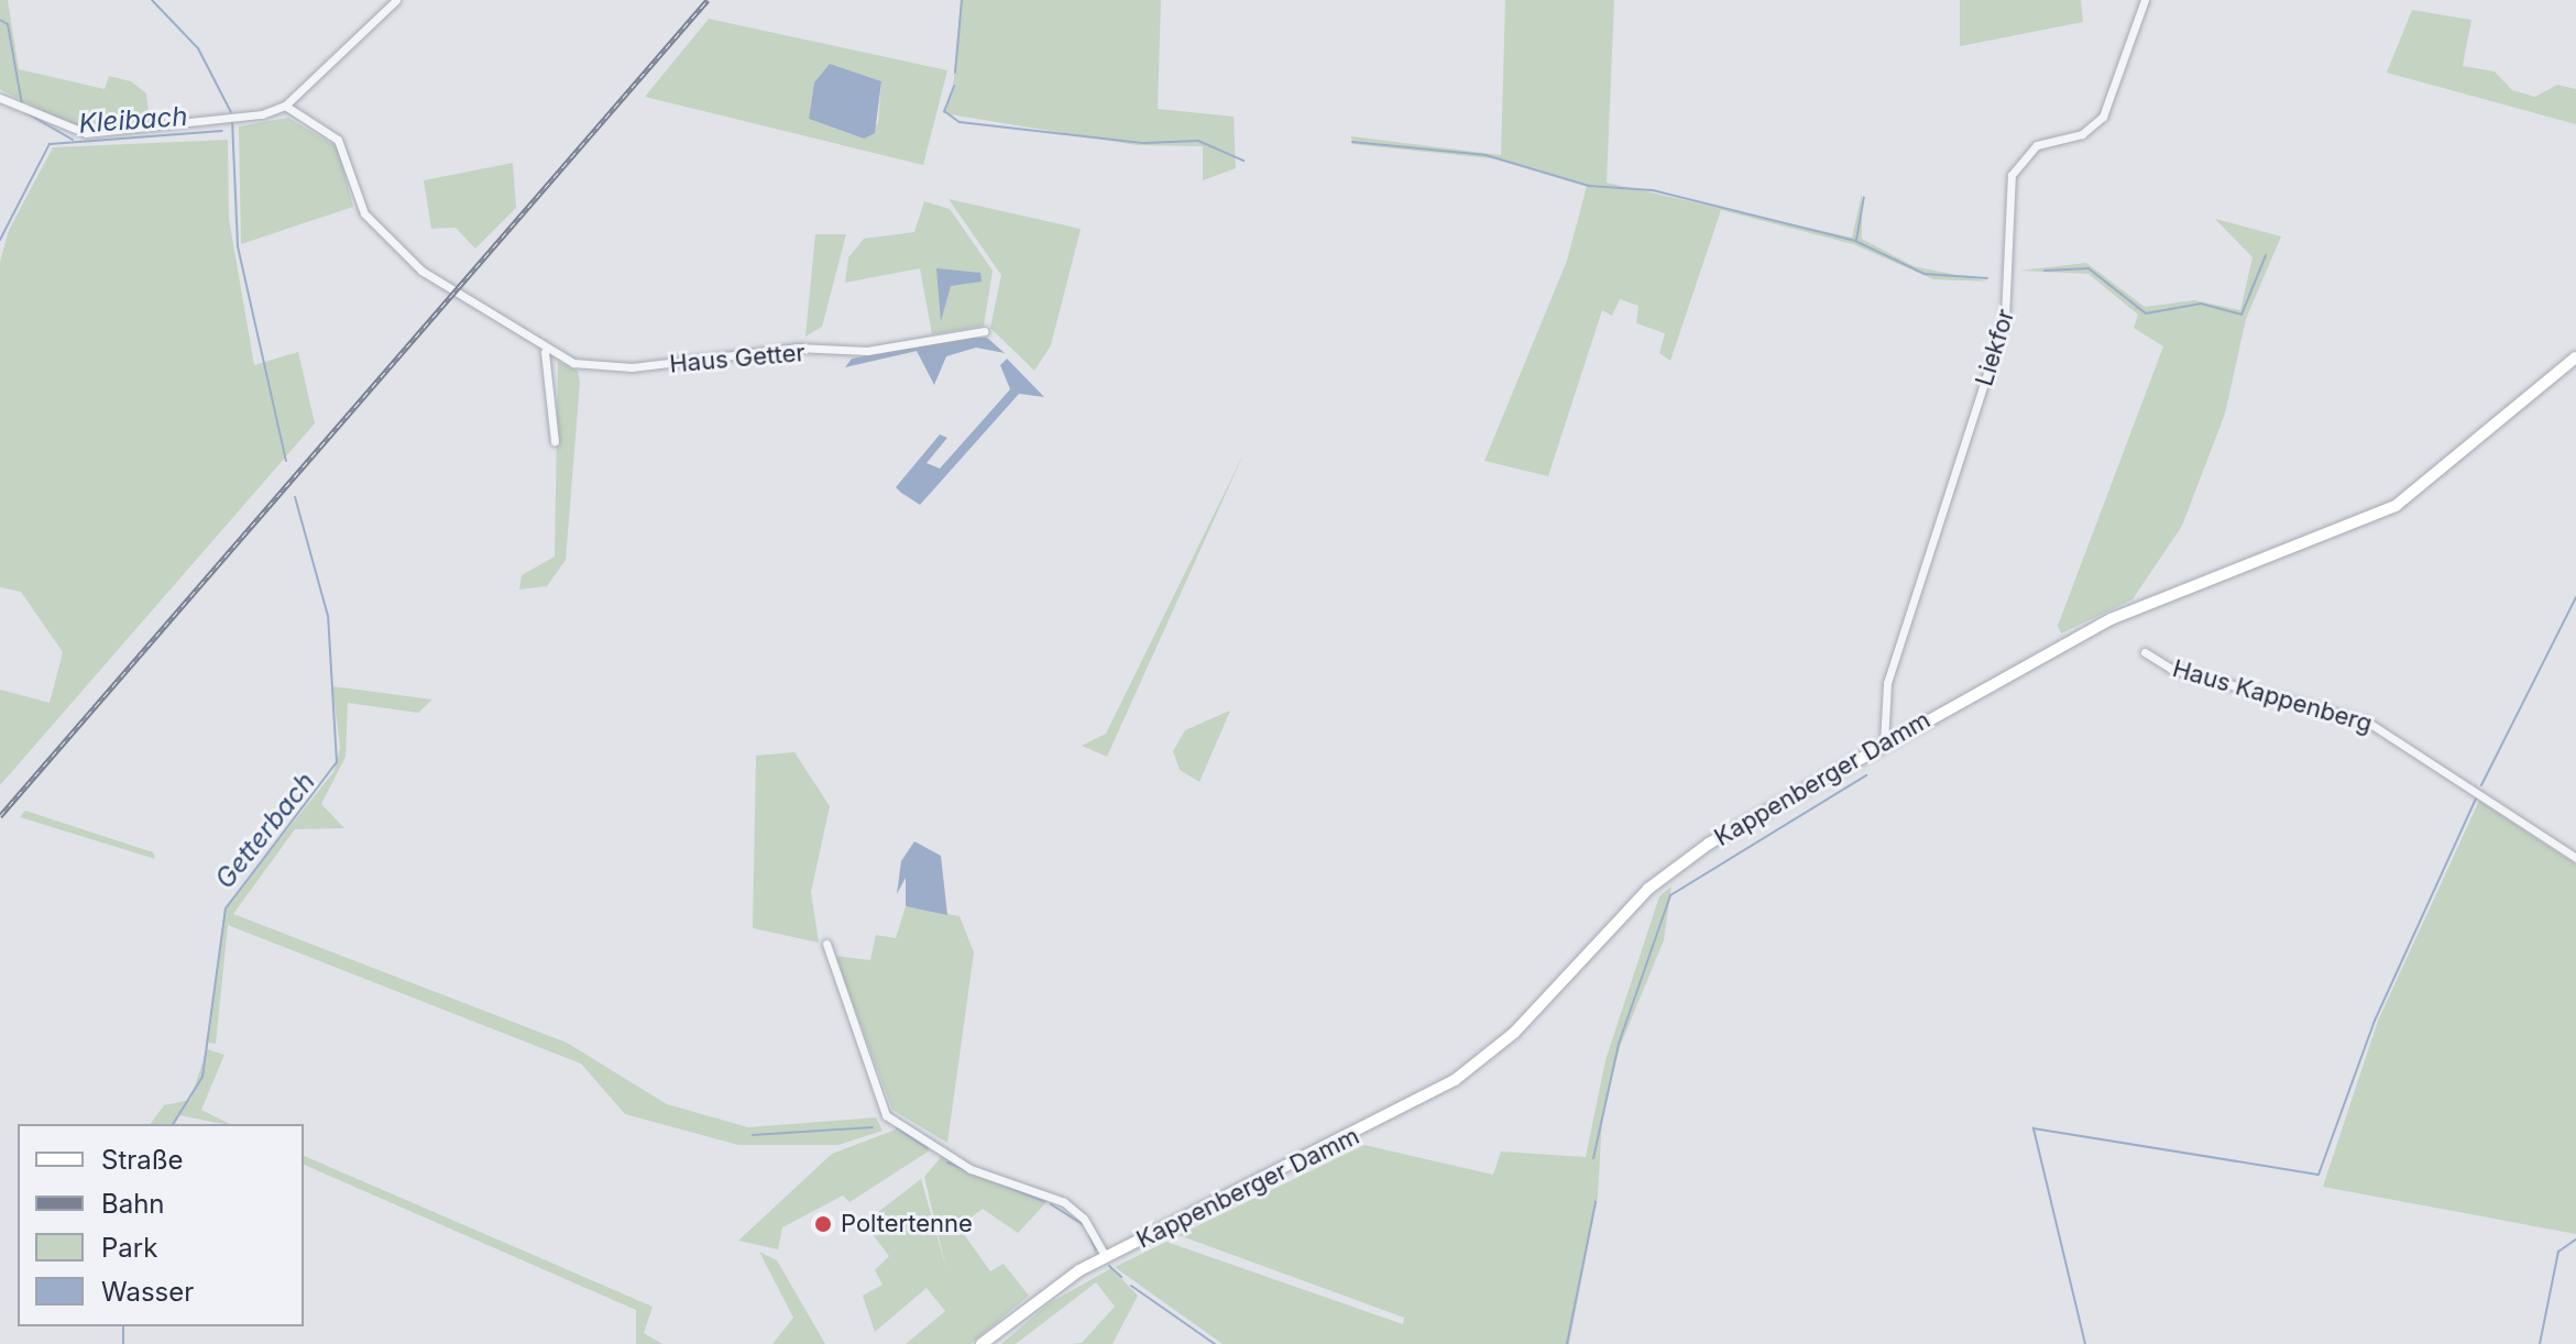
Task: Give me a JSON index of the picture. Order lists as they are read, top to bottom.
{
  "streets": {
    "main road": ["Kappenberger Damm"],
    "street": ["Liekfor", "Haus Getter", "Haus Kappenberg"]
  },
  "crossings": [
    ["Liekfor", "Kappenberger Damm"]
  ],
  "water": ["Kleibach", "Getterbach"],
  "places": ["Poltertenne"],
  "legend": [
    "Straße",
    "Bahn",
    "Park",
    "Wasser"
  ]
}
